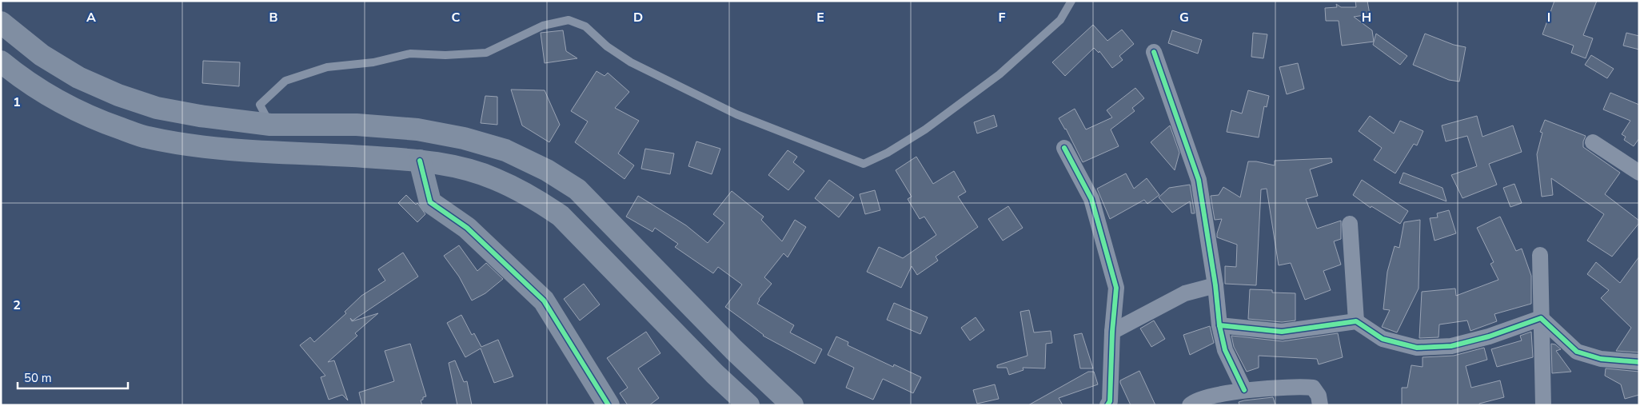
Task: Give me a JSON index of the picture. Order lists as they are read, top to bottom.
{
  "scale_bar": "50 m",
  "grid": {
    "columns": [
      "A",
      "B",
      "C",
      "D",
      "E",
      "F",
      "G",
      "H",
      "I"
    ],
    "rows": ["1", "2"]
  }
}
